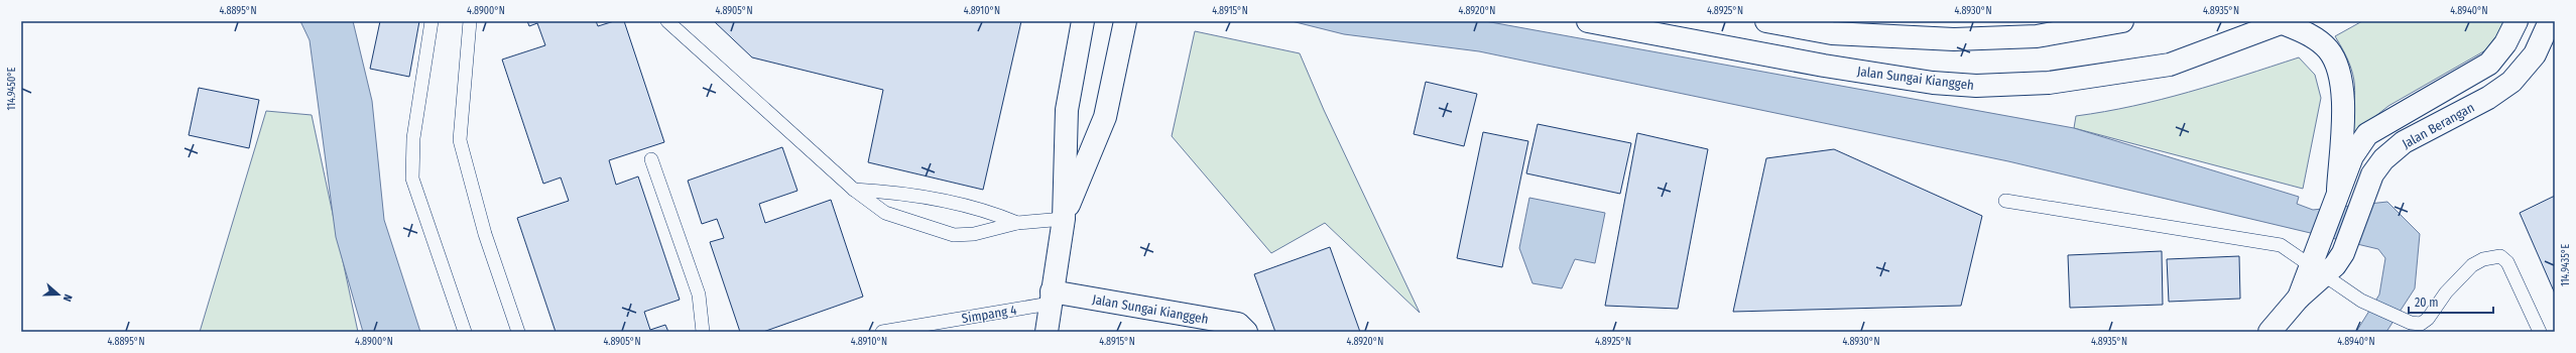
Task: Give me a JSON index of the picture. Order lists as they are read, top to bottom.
{
  "streets": {
    "main road": ["Jalan Sungai Kianggeh", "Jalan Berangan"],
    "lane": ["Simpang 4"]
  },
  "crossings": [
    ["Jalan Sungai Kianggeh", "Simpang 4"]
  ],
  "scale_bar": "20 m",
  "north": "right",
  "coordinates": [
    "4.8895°N",
    "4.8900°N",
    "4.8905°N",
    "4.8910°N",
    "4.8915°N",
    "4.8920°N",
    "4.8925°N",
    "4.8930°N",
    "4.8935°N",
    "4.8940°N",
    "114.9450°E",
    "114.9435°E"
  ]
}
